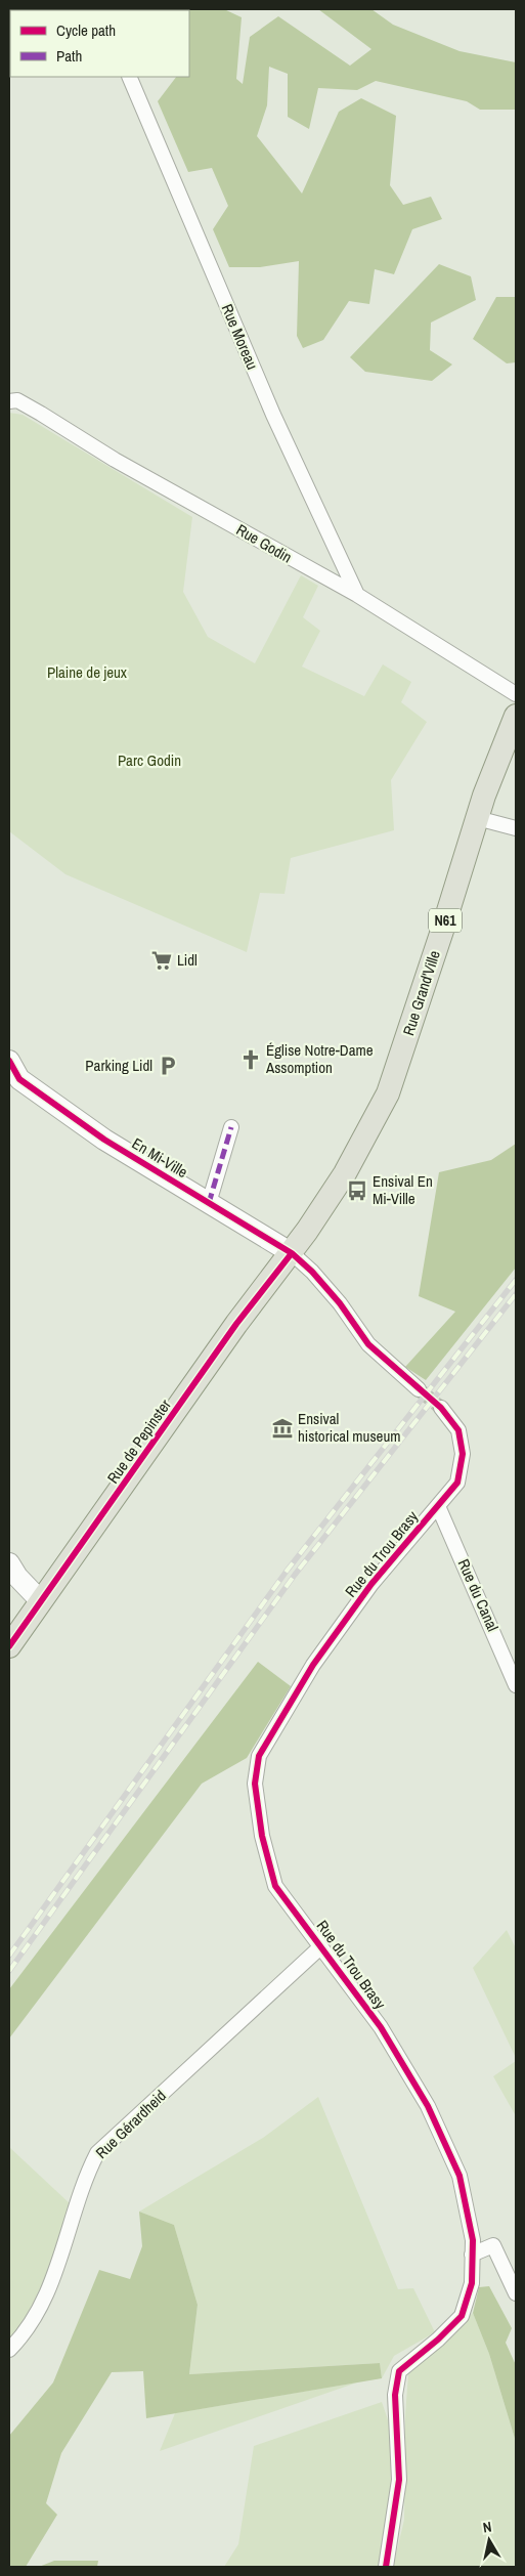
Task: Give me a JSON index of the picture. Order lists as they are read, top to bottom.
{
  "streets": {
    "main road": ["N61", "Rue Grand'Ville", "Rue de Pepinster"],
    "street": [
      "Rue Moreau",
      "Rue Godin",
      "En Mi-Ville",
      "Rue du Trou Brasy",
      "Rue du Canal",
      "Rue Gérardheid"
    ]
  },
  "crossings": [
    ["Rue Moreau", "Rue Godin"],
    ["Rue Grand'Ville", "En Mi-Ville"],
    ["Rue Grand'Ville", "Rue de Pepinster"],
    ["En Mi-Ville", "Rue de Pepinster"],
    ["Rue du Trou Brasy", "Rue du Canal"],
    ["Rue du Trou Brasy", "Rue Gérardheid"]
  ],
  "parks": ["Plaine de jeux", "Parc Godin"],
  "places": {
    "supermarket": ["Lidl"],
    "church": ["Église Notre-Dame Assomption"],
    "parking": ["Parking Lidl"],
    "bus stop": ["Ensival En Mi-Ville"],
    "museum": ["Ensival historical museum"]
  },
  "legend": ["Cycle path", "Path"],
  "north": "top"
}
